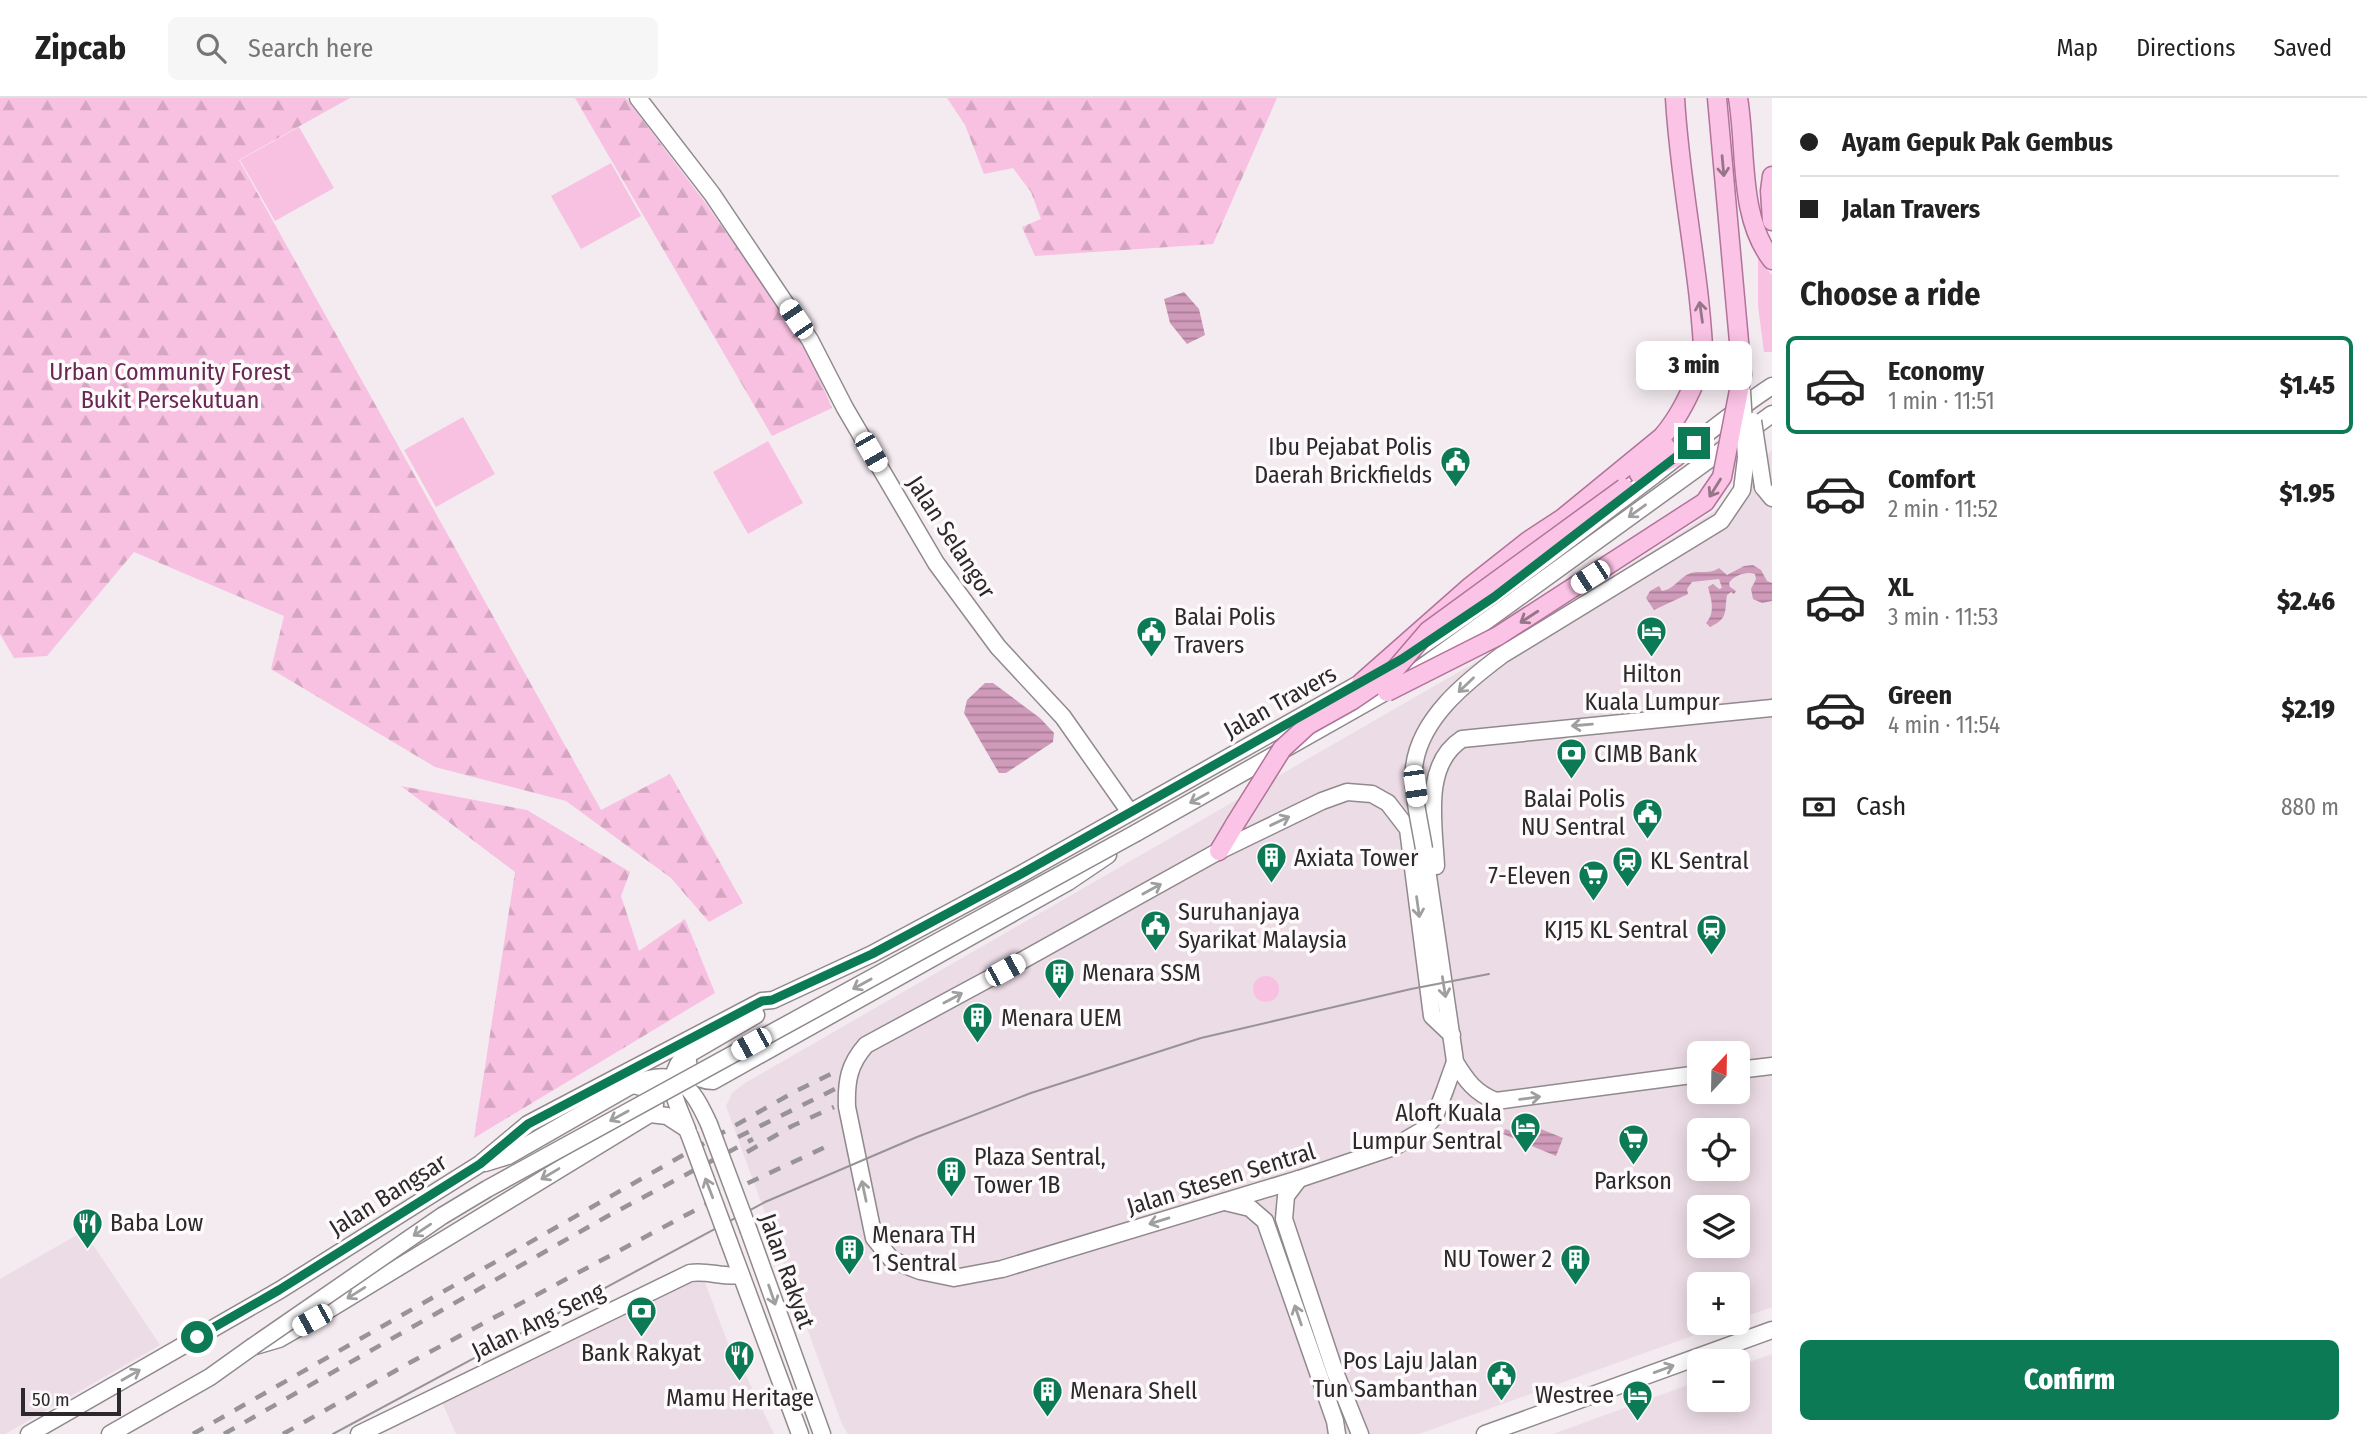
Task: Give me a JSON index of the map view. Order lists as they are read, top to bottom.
{
  "streets": {
    "main road": [
      "Jalan Selangor",
      "Jalan Travers",
      "Jalan Stesen Sentral",
      "Jalan Bangsar",
      "Jalan Rakyat",
      "Jalan Ang Seng"
    ]
  },
  "crossings": [
    ["Jalan Selangor", "Jalan Travers"],
    ["Jalan Travers", "Jalan Bangsar"],
    ["Jalan Rakyat", "Jalan Ang Seng"]
  ],
  "parks": ["Urban Community Forest Bukit Persekutuan"],
  "places": {
    "public building": [
      "Ibu Pejabat Polis Daerah Brickfields",
      "Balai Polis Travers",
      "Balai Polis NU Sentral",
      "Suruhanjaya Syarikat Malaysia",
      "Pos Laju Jalan Tun Sambanthan"
    ],
    "hotel": ["Hilton Kuala Lumpur", "Aloft Kuala Lumpur Sentral", "Westree"],
    "bank": ["CIMB Bank", "Bank Rakyat"],
    "building": [
      "Axiata Tower",
      "Menara SSM",
      "Menara UEM",
      "Plaza Sentral, Tower 1B",
      "Menara TH 1 Sentral",
      "NU Tower 2",
      "Menara Shell"
    ],
    "station": ["KL Sentral", "KJ15 KL Sentral"],
    "supermarket": ["7-Eleven", "Parkson"],
    "restaurant": ["Baba Low", "Mamu Heritage"]
  },
  "scale_bar": "50 m",
  "north": "top",
  "page": {
    "header": "Zipcab",
    "search": "Search here",
    "nav": ["Map", "Directions", "Saved"],
    "banner": ["Ayam Gepuk Pak Gembus", "Jalan Travers"],
    "heading": "Choose a ride",
    "list": [
      {
        "name": "Economy",
        "note": "1 min · 11:51",
        "value": "$1.45"
      },
      {
        "name": "Comfort",
        "note": "2 min · 11:52",
        "value": "$1.95"
      },
      {
        "name": "XL",
        "note": "3 min · 11:53",
        "value": "$2.46"
      },
      {
        "name": "Green",
        "note": "4 min · 11:54",
        "value": "$2.19"
      }
    ],
    "bubble": "3 min",
    "pay": ["Cash", "880 m"],
    "map_buttons": ["+", "−"],
    "buttons": "Confirm",
    "scale": "50 m"
  }
}
